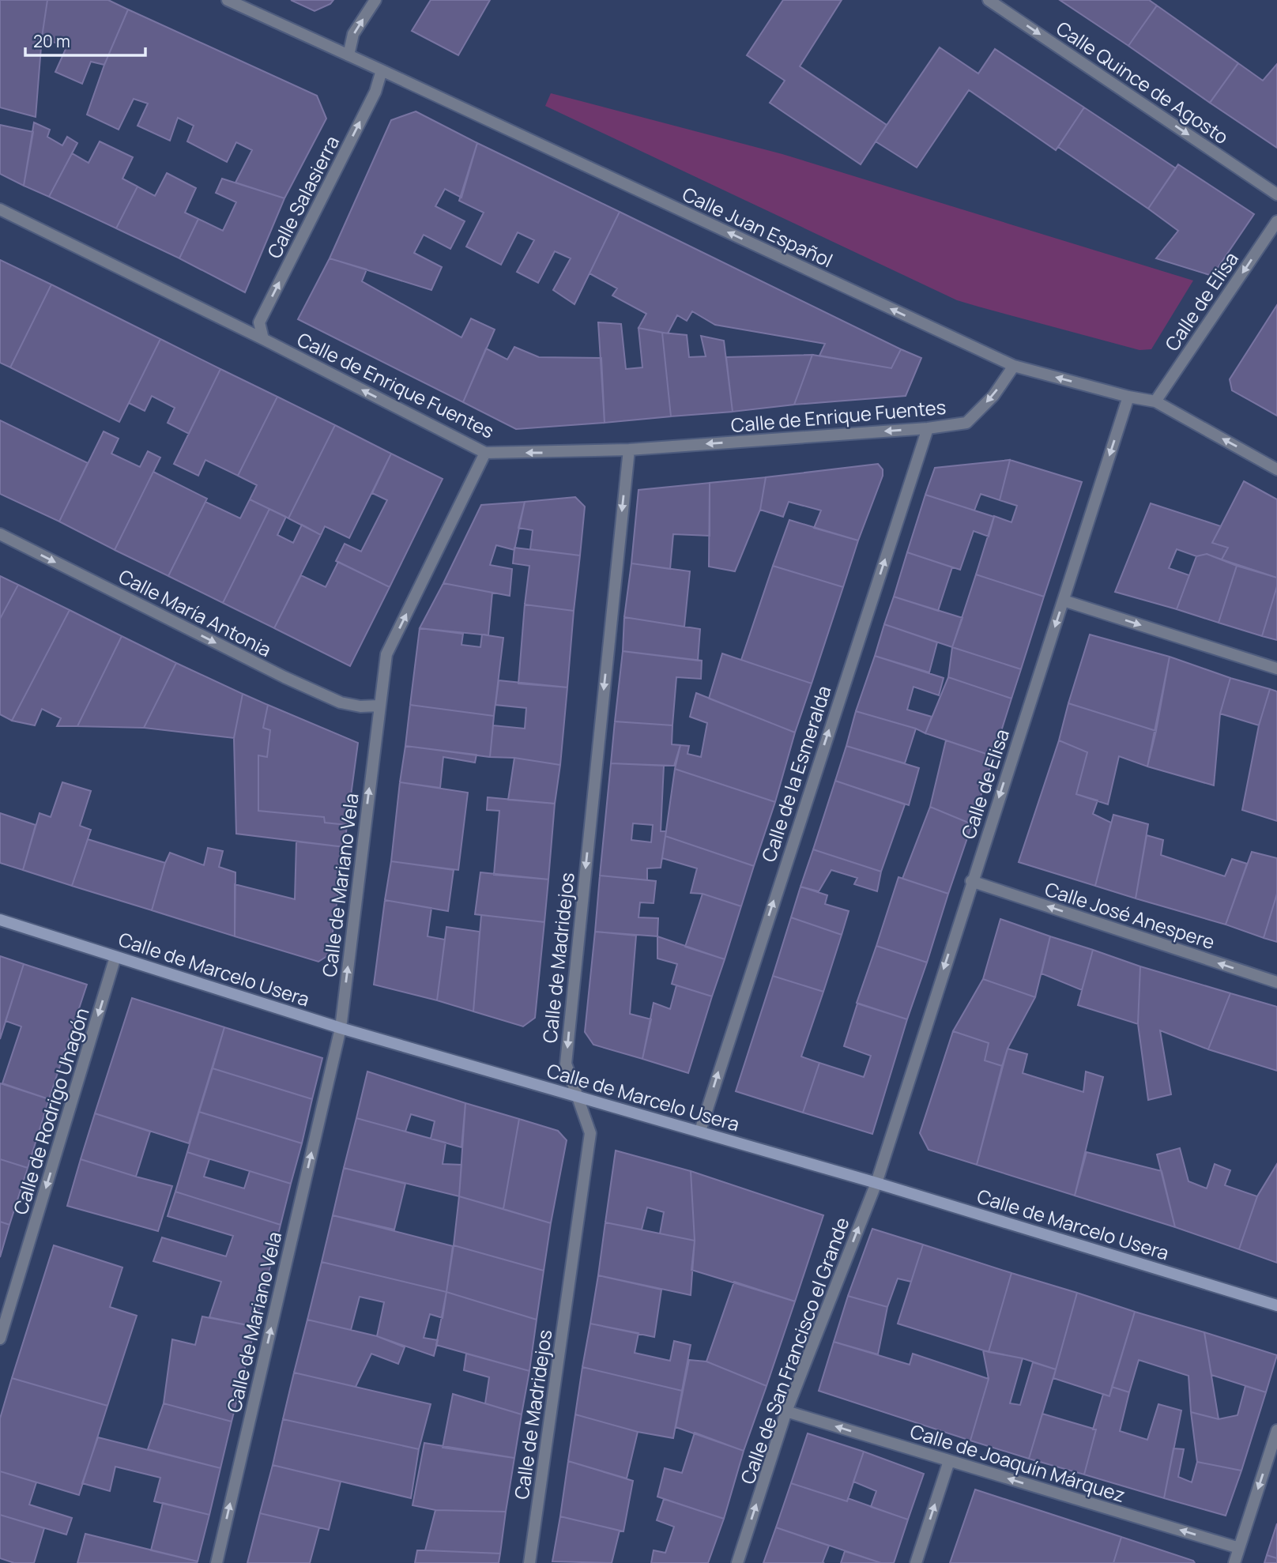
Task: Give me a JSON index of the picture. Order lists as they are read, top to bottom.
{
  "streets": {
    "main road": ["Calle de Marcelo Usera"],
    "street": [
      "Calle Quince de Agosto",
      "Calle Salasierra",
      "Calle Juan Español",
      "Calle de Elisa",
      "Calle de Enrique Fuentes",
      "Calle María Antonia",
      "Calle de la Esmeralda",
      "Calle de Mariano Vela",
      "Calle José Anespere",
      "Calle de Madridejos",
      "Calle de Rodrigo Uhagón",
      "Calle de San Francisco el Grande",
      "Calle de Joaquín Márquez"
    ]
  },
  "crossings": [
    ["Calle Salasierra", "Calle Juan Español"],
    ["Calle Salasierra", "Calle de Enrique Fuentes"],
    ["Calle Juan Español", "Calle de Elisa"],
    ["Calle Juan Español", "Calle de Enrique Fuentes"],
    ["Calle de Elisa", "Calle José Anespere"],
    ["Calle de Elisa", "Calle de Marcelo Usera"],
    ["Calle de Elisa", "Calle de San Francisco el Grande"],
    ["Calle de Enrique Fuentes", "Calle de la Esmeralda"],
    ["Calle de Enrique Fuentes", "Calle de Mariano Vela"],
    ["Calle de Enrique Fuentes", "Calle de Madridejos"],
    ["Calle María Antonia", "Calle de Mariano Vela"],
    ["Calle de la Esmeralda", "Calle de Marcelo Usera"],
    ["Calle de Mariano Vela", "Calle de Marcelo Usera"],
    ["Calle de Madridejos", "Calle de Marcelo Usera"],
    ["Calle de Marcelo Usera", "Calle de Rodrigo Uhagón"],
    ["Calle de Marcelo Usera", "Calle de San Francisco el Grande"],
    ["Calle de San Francisco el Grande", "Calle de Joaquín Márquez"]
  ],
  "one_way": [
    "Calle Quince de Agosto",
    "Calle Salasierra",
    "Calle Juan Español",
    "Calle de Elisa",
    "Calle de Enrique Fuentes",
    "Calle María Antonia",
    "Calle de la Esmeralda",
    "Calle de Mariano Vela",
    "Calle José Anespere",
    "Calle de Madridejos",
    "Calle de Rodrigo Uhagón",
    "Calle de San Francisco el Grande",
    "Calle de Joaquín Márquez"
  ],
  "scale_bar": "20 m"
}
